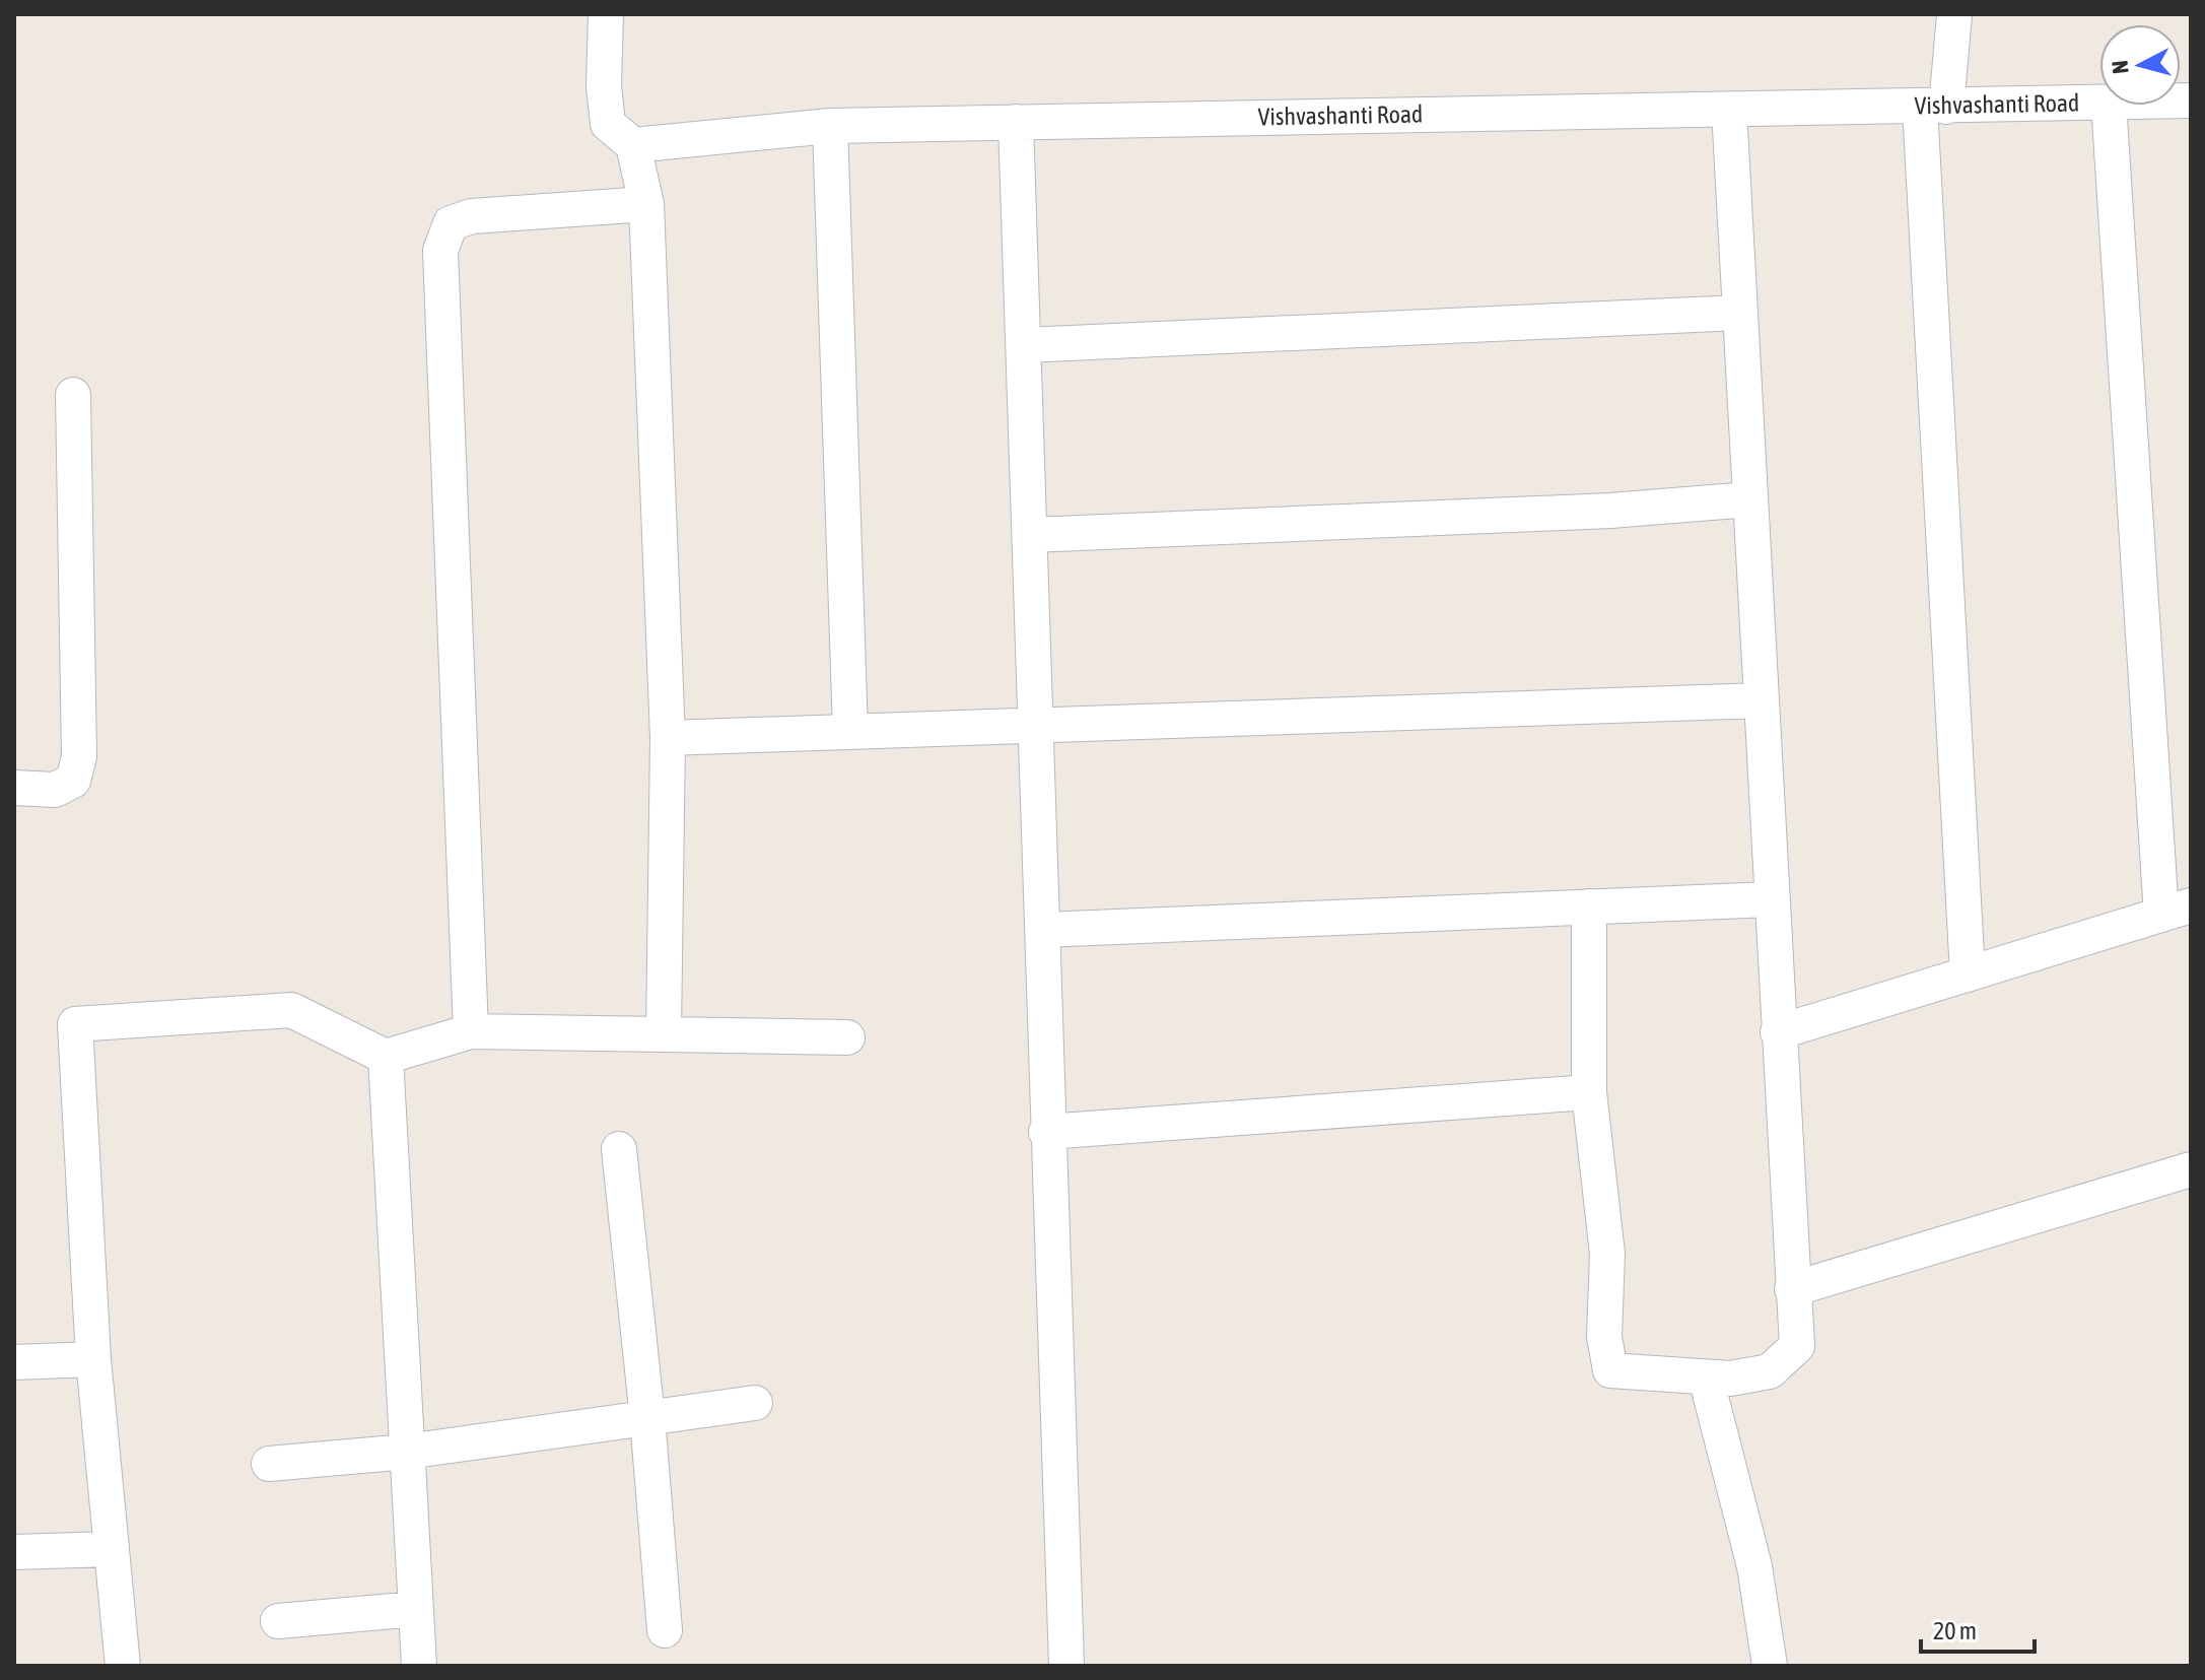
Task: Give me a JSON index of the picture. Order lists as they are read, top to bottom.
{
  "streets": {
    "street": ["Vishvashanti Road"]
  },
  "scale_bar": "20 m",
  "north": "left"
}
